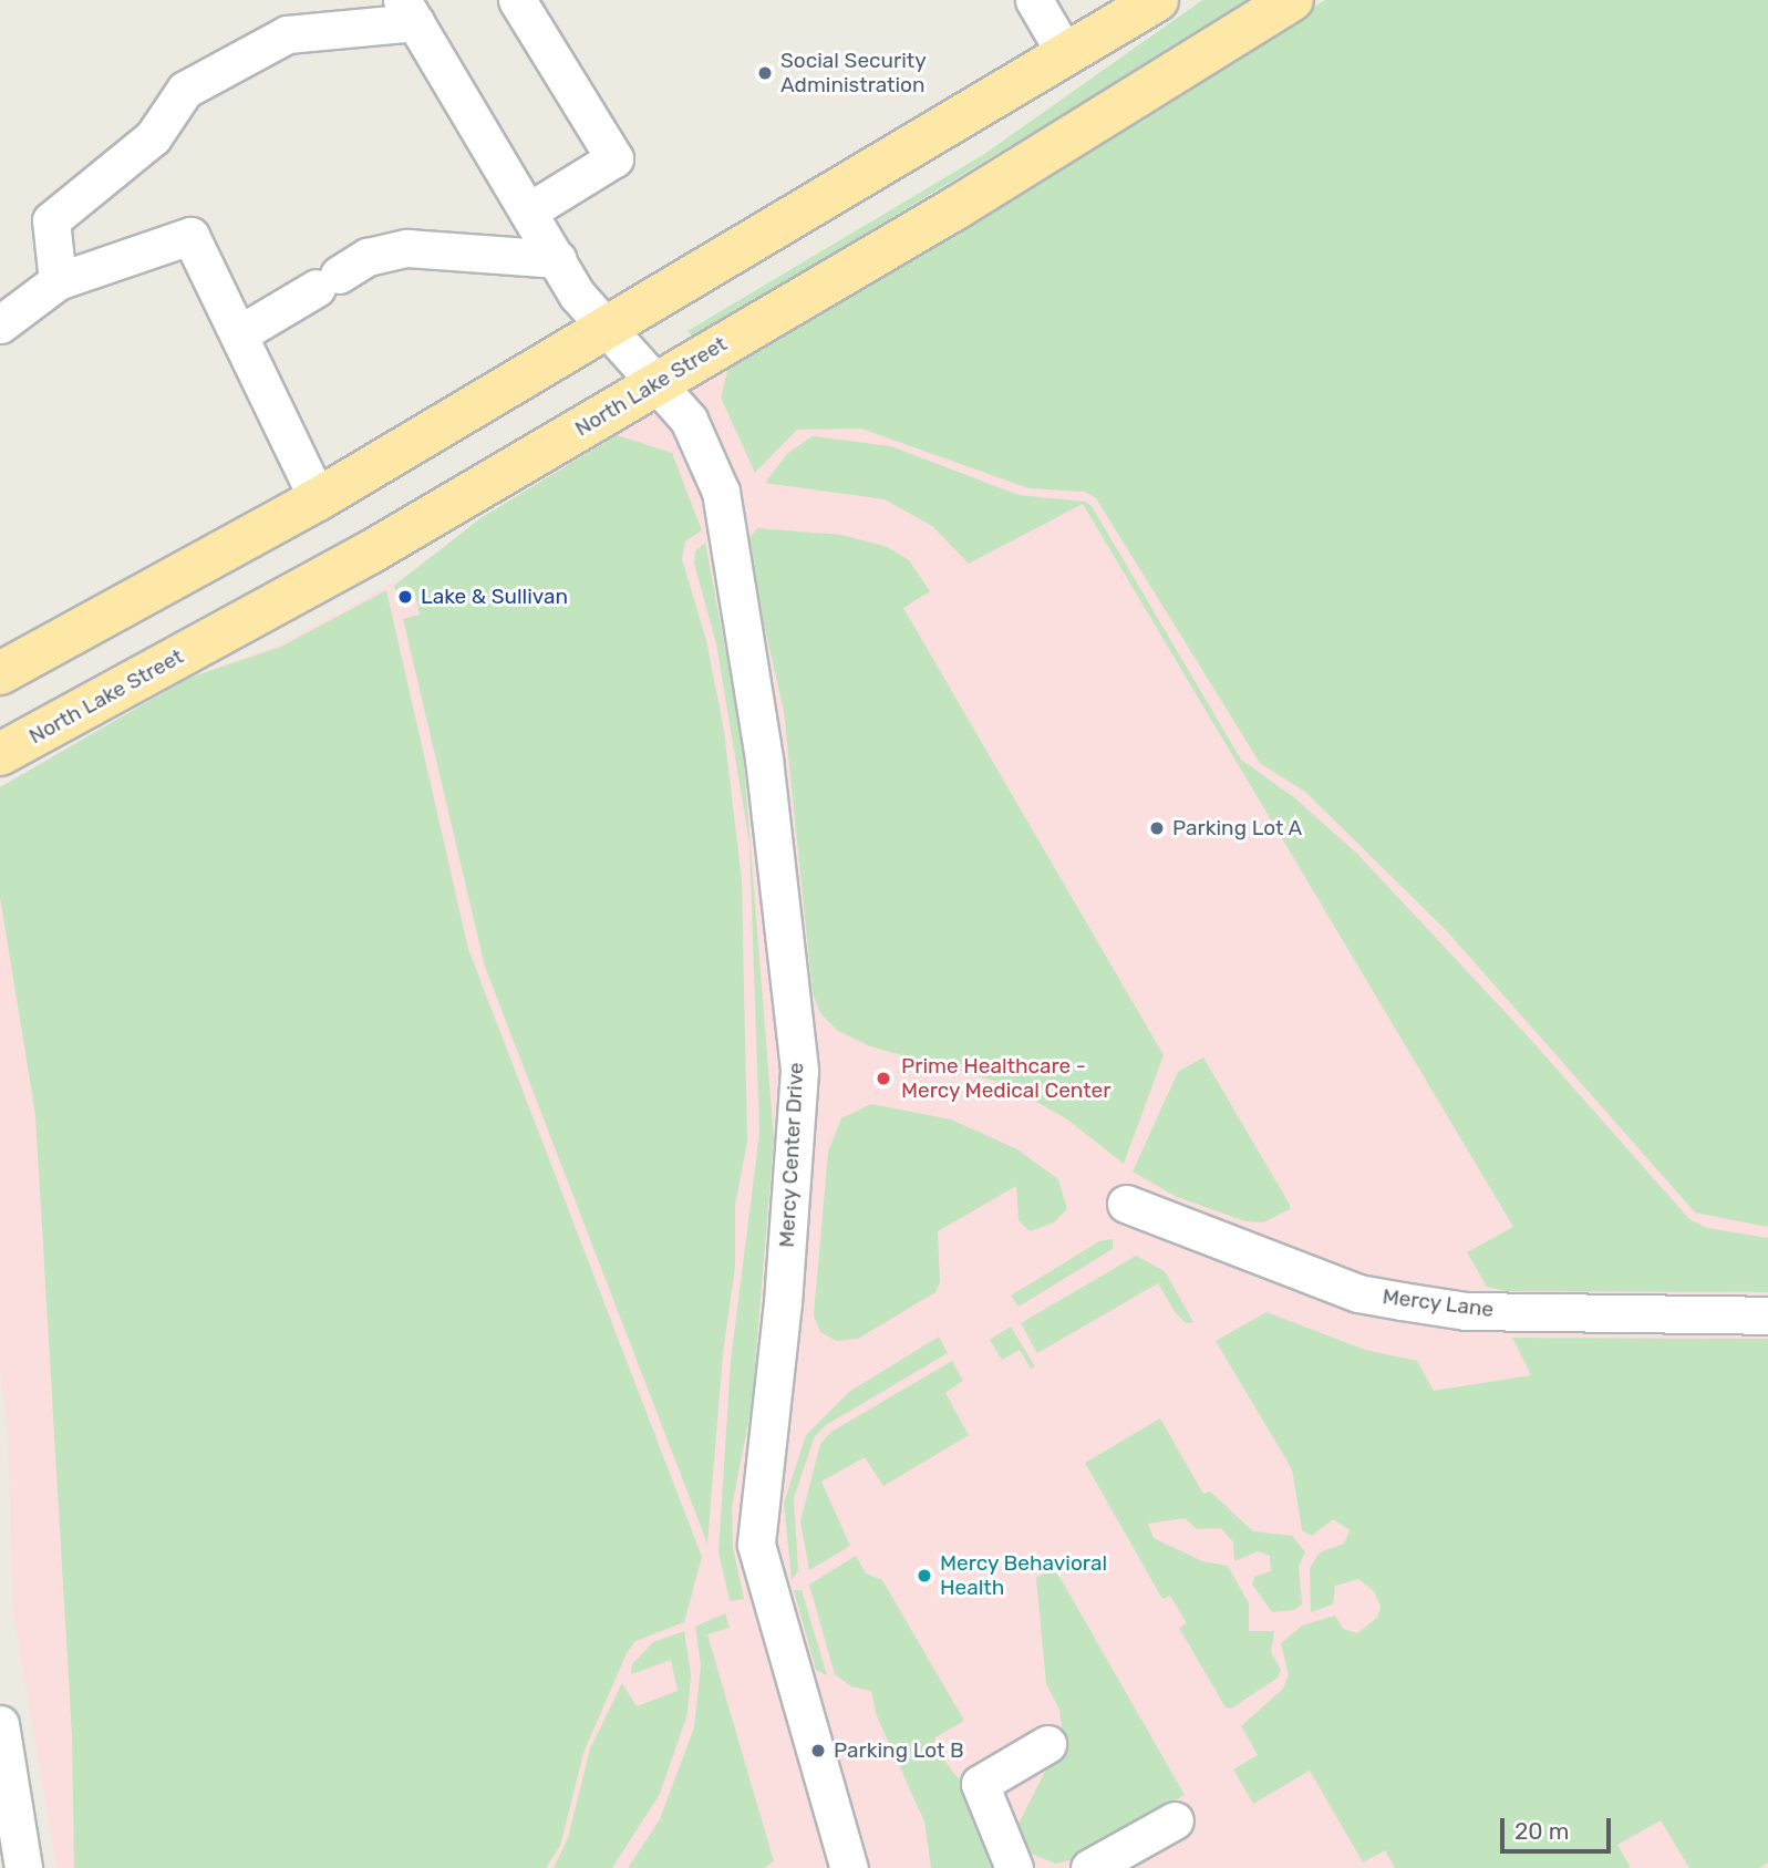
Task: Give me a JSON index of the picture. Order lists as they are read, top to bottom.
{
  "streets": {
    "main road": ["North Lake Street"],
    "street": ["Mercy Center Drive", "Mercy Lane"]
  },
  "crossings": [
    ["North Lake Street", "Mercy Center Drive"]
  ],
  "places": [
    "Social Security Administration",
    "Lake & Sullivan",
    "Parking Lot A",
    "Prime Healthcare - Mercy Medical Center",
    "Mercy Behavioral Health",
    "Parking Lot B"
  ],
  "scale_bar": "20 m"
}
